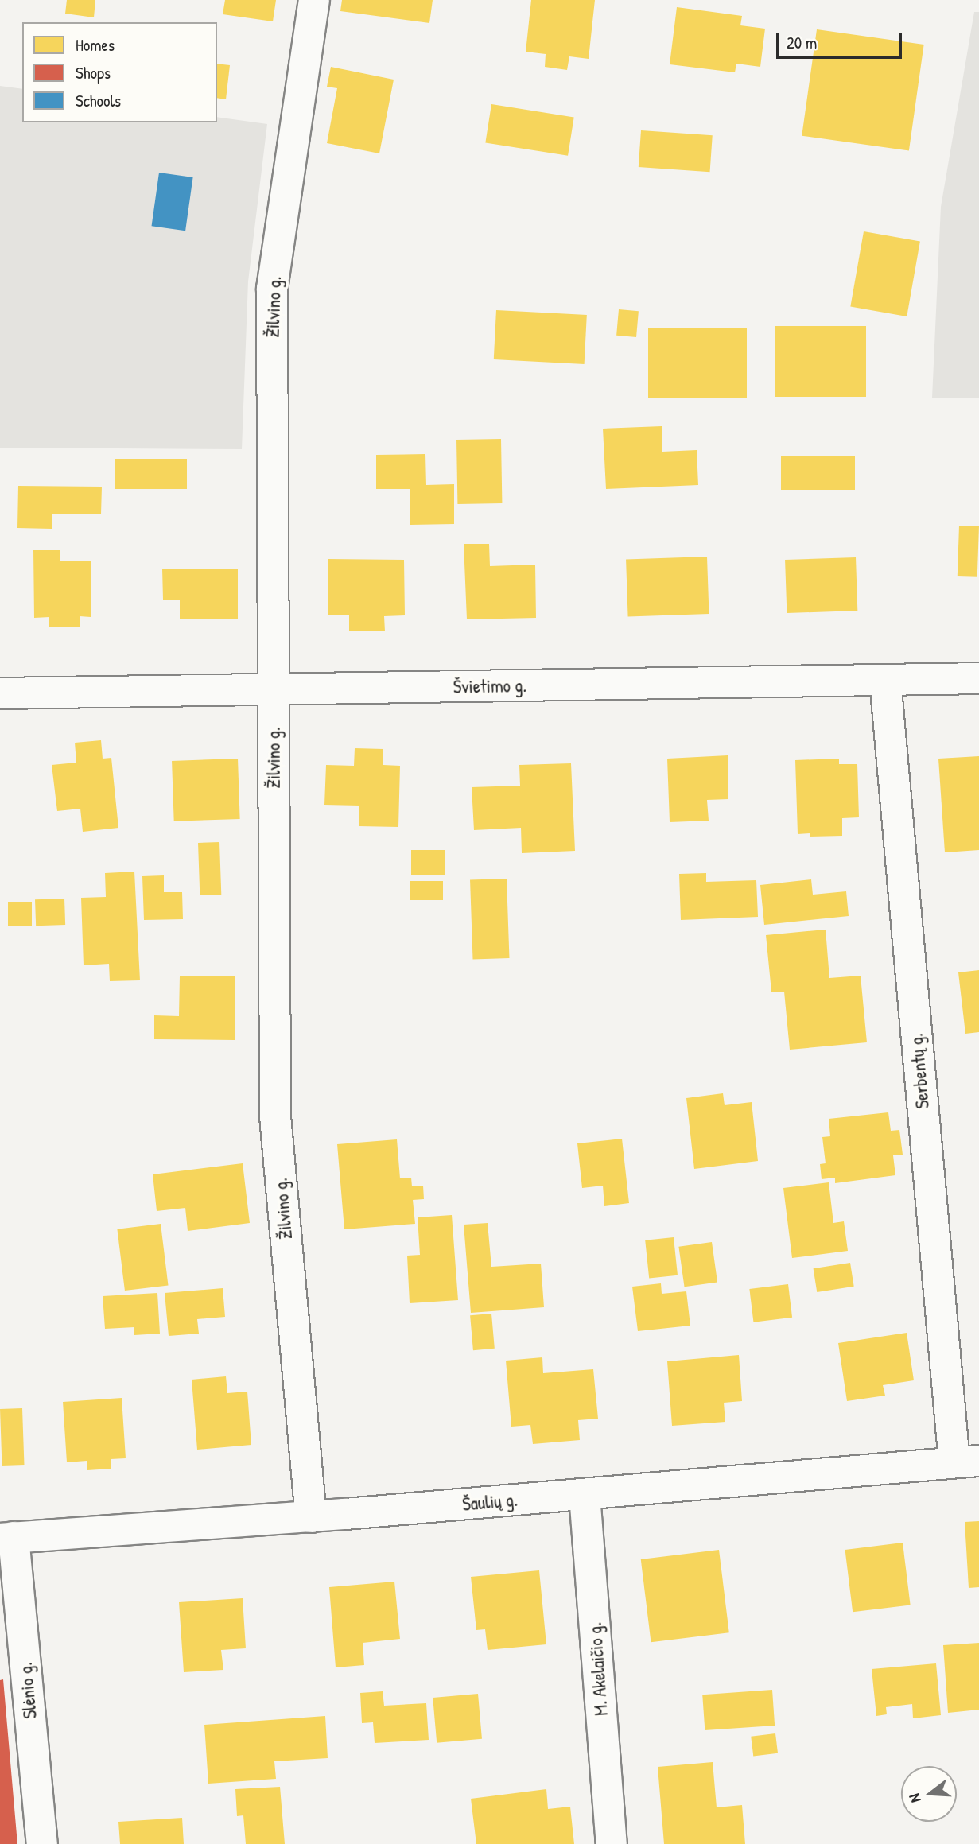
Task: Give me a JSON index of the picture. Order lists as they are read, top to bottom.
{
  "streets": {
    "street": [
      "Žilvino g.",
      "Švietimo g.",
      "Serbentų g.",
      "Šaulių g.",
      "M. Akelaičio g.",
      "Slėnio g."
    ]
  },
  "crossings": [
    ["Žilvino g.", "Švietimo g."],
    ["Žilvino g.", "Šaulių g."],
    ["Švietimo g.", "Serbentų g."],
    ["Serbentų g.", "Šaulių g."],
    ["Šaulių g.", "M. Akelaičio g."],
    ["Šaulių g.", "Slėnio g."]
  ],
  "legend": ["Homes", "Shops", "Schools"],
  "scale_bar": "20 m",
  "north": "left"
}
